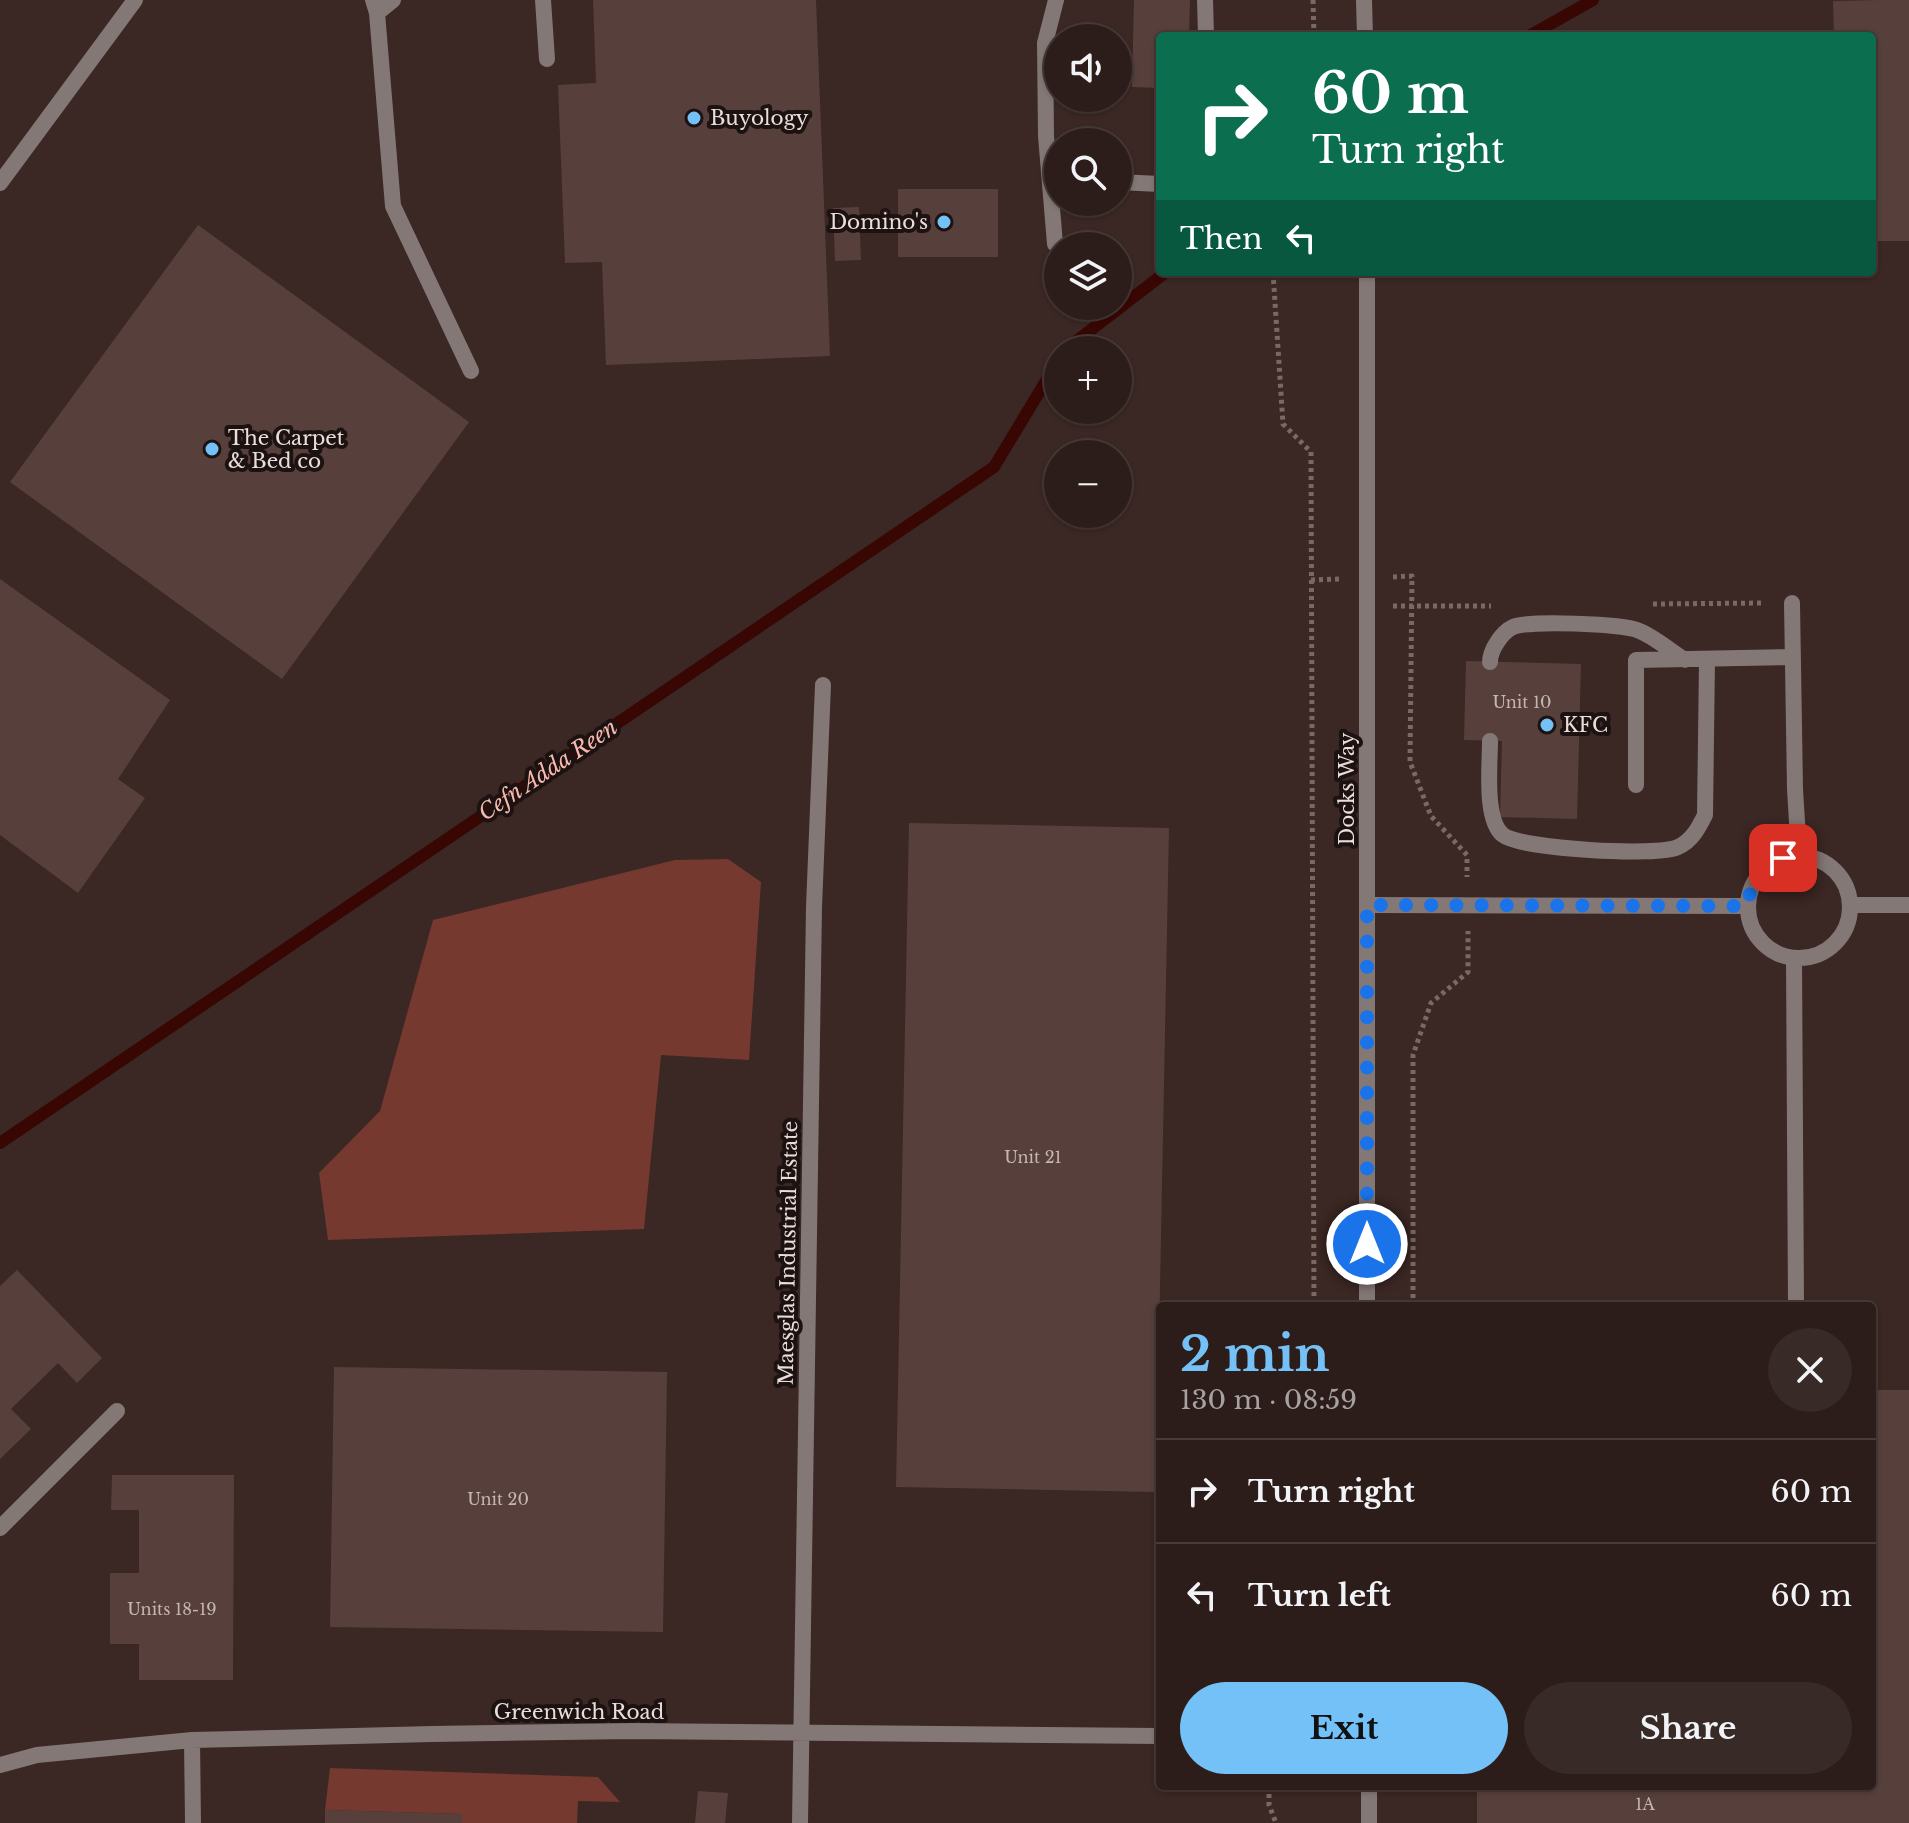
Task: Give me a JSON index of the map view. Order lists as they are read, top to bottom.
{
  "streets": {
    "street": ["Docks Way", "Maesglas Industrial Estate", "Greenwich Road"]
  },
  "crossings": [
    ["Maesglas Industrial Estate", "Greenwich Road"]
  ],
  "water": ["Cefn Adda Reen"],
  "places": [
    "Buyology",
    "Domino's",
    "The Carpet & Bed co",
    "KFC"
  ],
  "house_numbers": [
    "Unit 10",
    "Unit 21",
    "Unit 20",
    "Units 18-19",
    "1A"
  ],
  "page": {
    "map_buttons": ["+", "−"],
    "turn": ["60 m", "Turn right"],
    "then": "Then",
    "heading": ["2 min", "130 m · 08:59"],
    "list": [
      {
        "name": "Turn right",
        "value": "60 m"
      },
      {
        "name": "Turn left",
        "value": "60 m"
      }
    ],
    "buttons": ["Exit", "Share"]
  }
}
